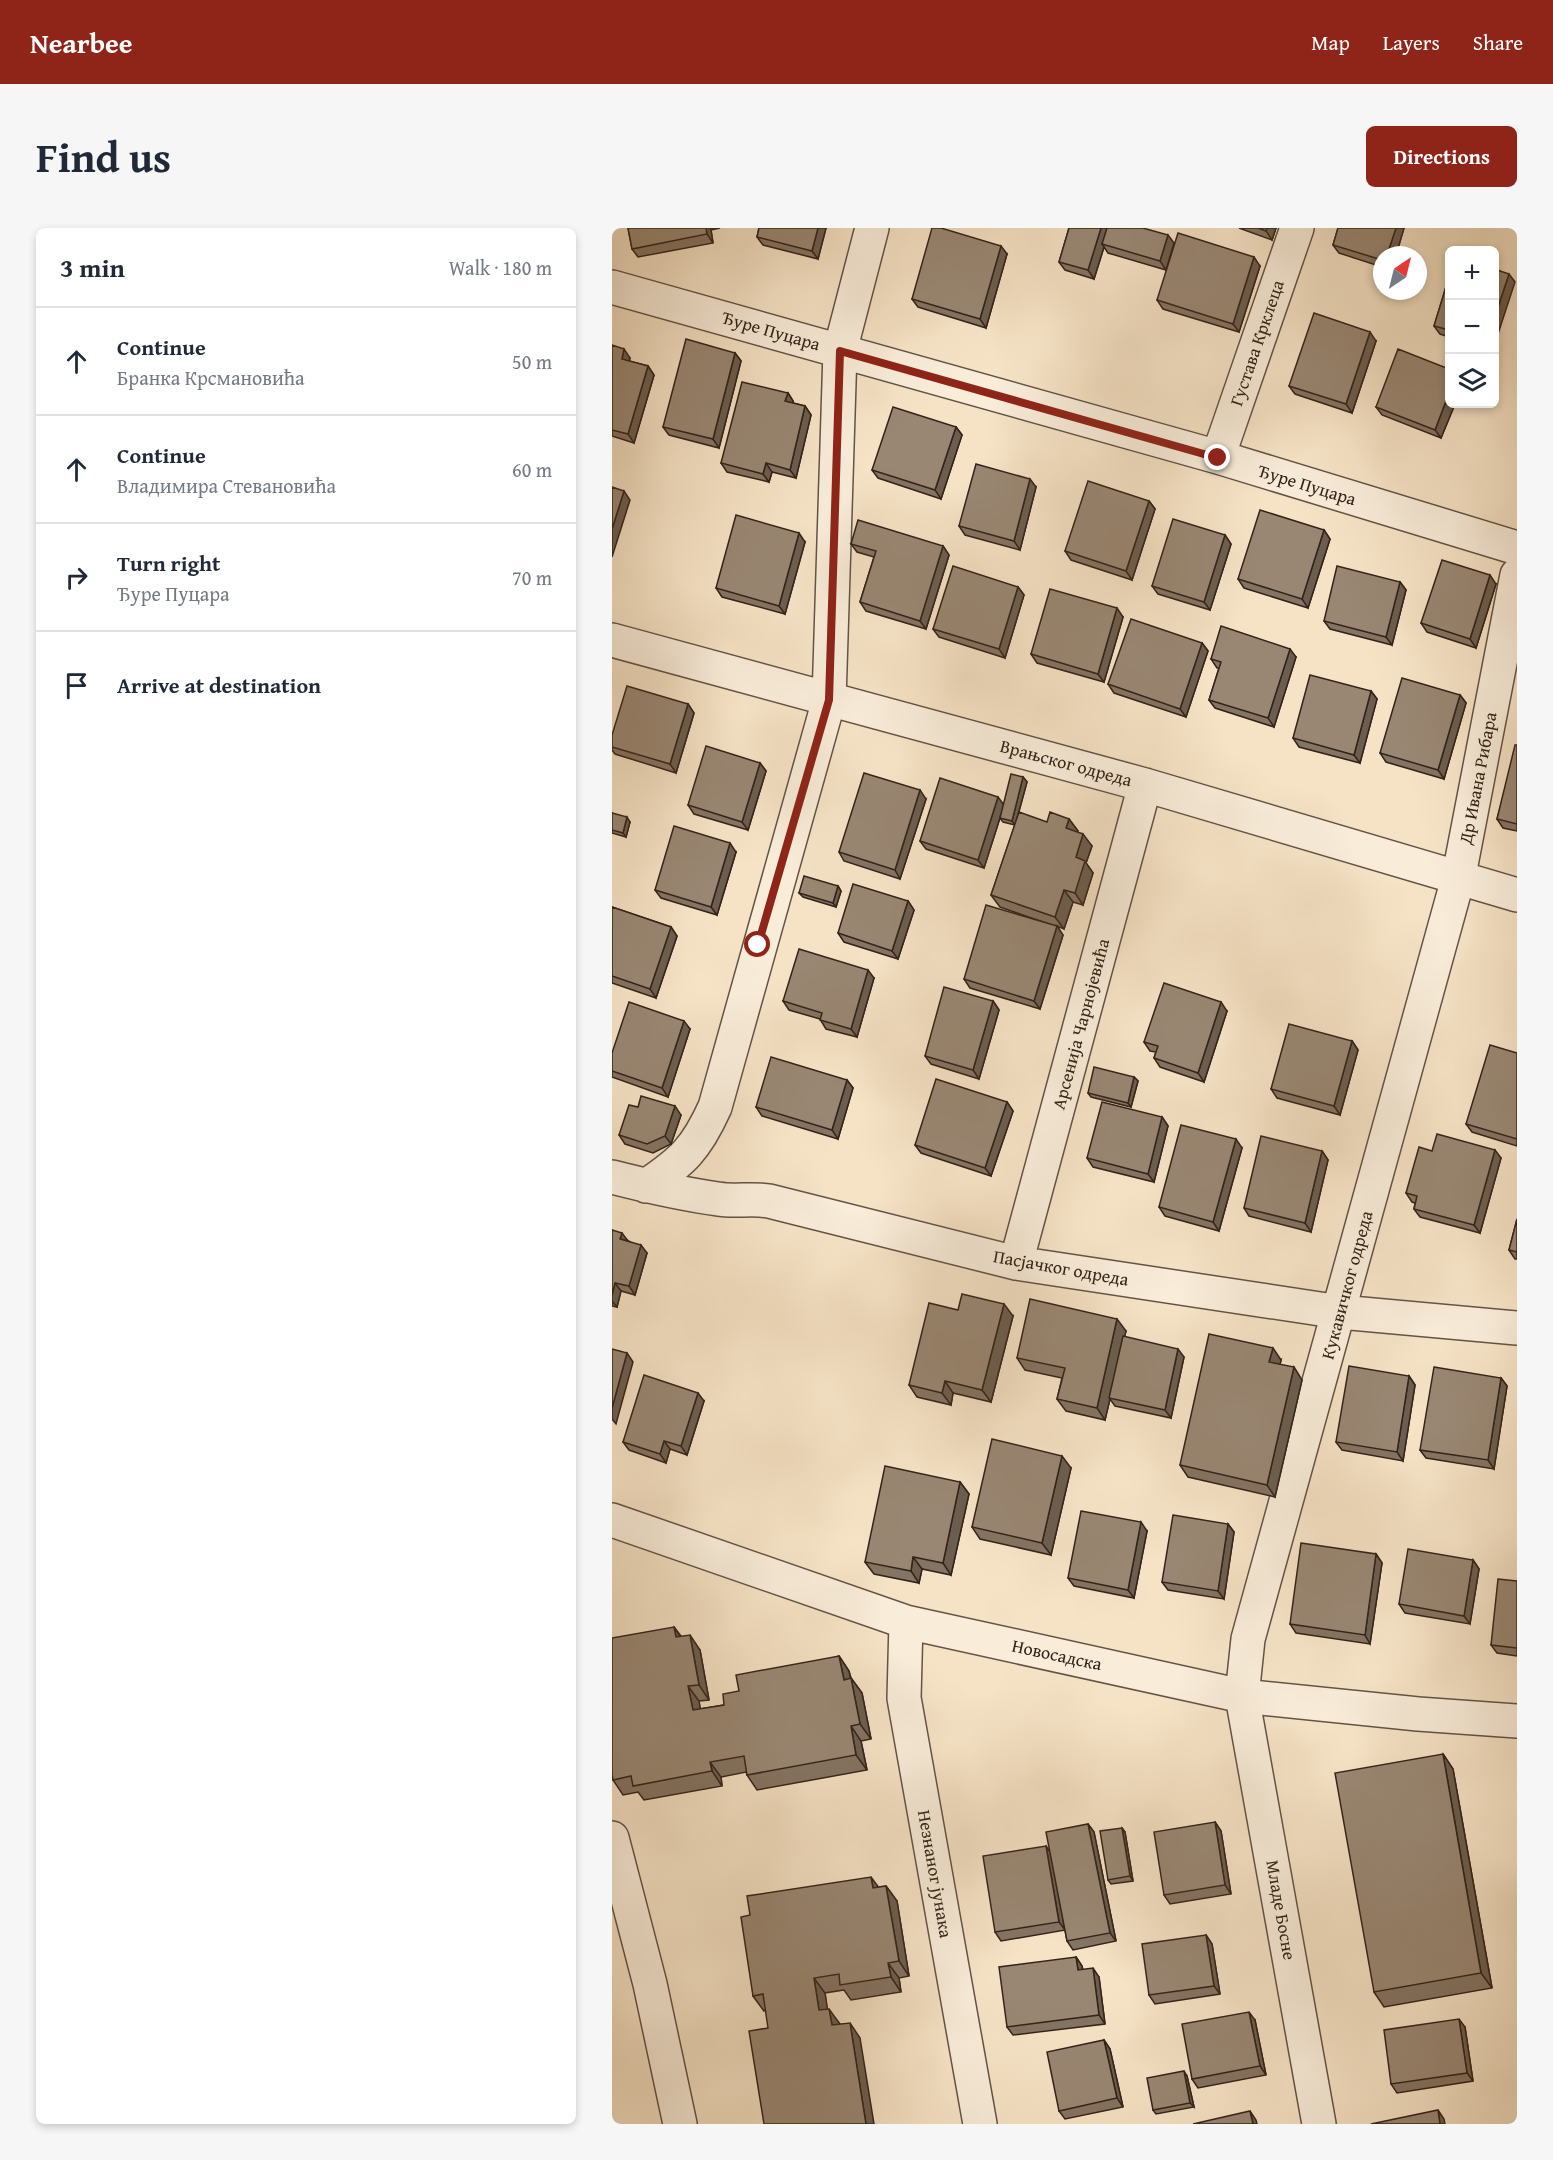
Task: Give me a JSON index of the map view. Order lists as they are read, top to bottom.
{
  "streets": {
    "street": [
      "Ђуре Пуцара",
      "Густава Крклеца",
      "Врањског одреда",
      "Др Ивана Рибара",
      "Арсенија Чарнојевића",
      "Пасјачког одреда",
      "Кукавичког одреда",
      "Новосадска",
      "Незнаног јунака",
      "Младе Босне"
    ]
  },
  "crossings": [
    ["Ђуре Пуцара", "Густава Крклеца"],
    ["Врањског одреда", "Др Ивана Рибара"],
    ["Врањског одреда", "Арсенија Чарнојевића"],
    ["Врањског одреда", "Кукавичког одреда"],
    ["Др Ивана Рибара", "Кукавичког одреда"],
    ["Арсенија Чарнојевића", "Пасјачког одреда"],
    ["Пасјачког одреда", "Кукавичког одреда"],
    ["Кукавичког одреда", "Новосадска"],
    ["Кукавичког одреда", "Младе Босне"],
    ["Новосадска", "Незнаног јунака"],
    ["Новосадска", "Младе Босне"]
  ],
  "north": "top right",
  "page": {
    "header": "Nearbee",
    "nav": ["Map", "Layers", "Share"],
    "title": "Find us",
    "buttons": "Directions",
    "heading": ["3 min", "Walk · 180 m"],
    "map_buttons": ["+", "−"],
    "list": [
      ["Continue", "Бранка Крсмановића", "50 m"],
      ["Continue", "Владимира Стевановића", "60 m"],
      ["Turn right", "Ђуре Пуцара", "70 m"],
      "Arrive at destination"
    ]
  }
}
